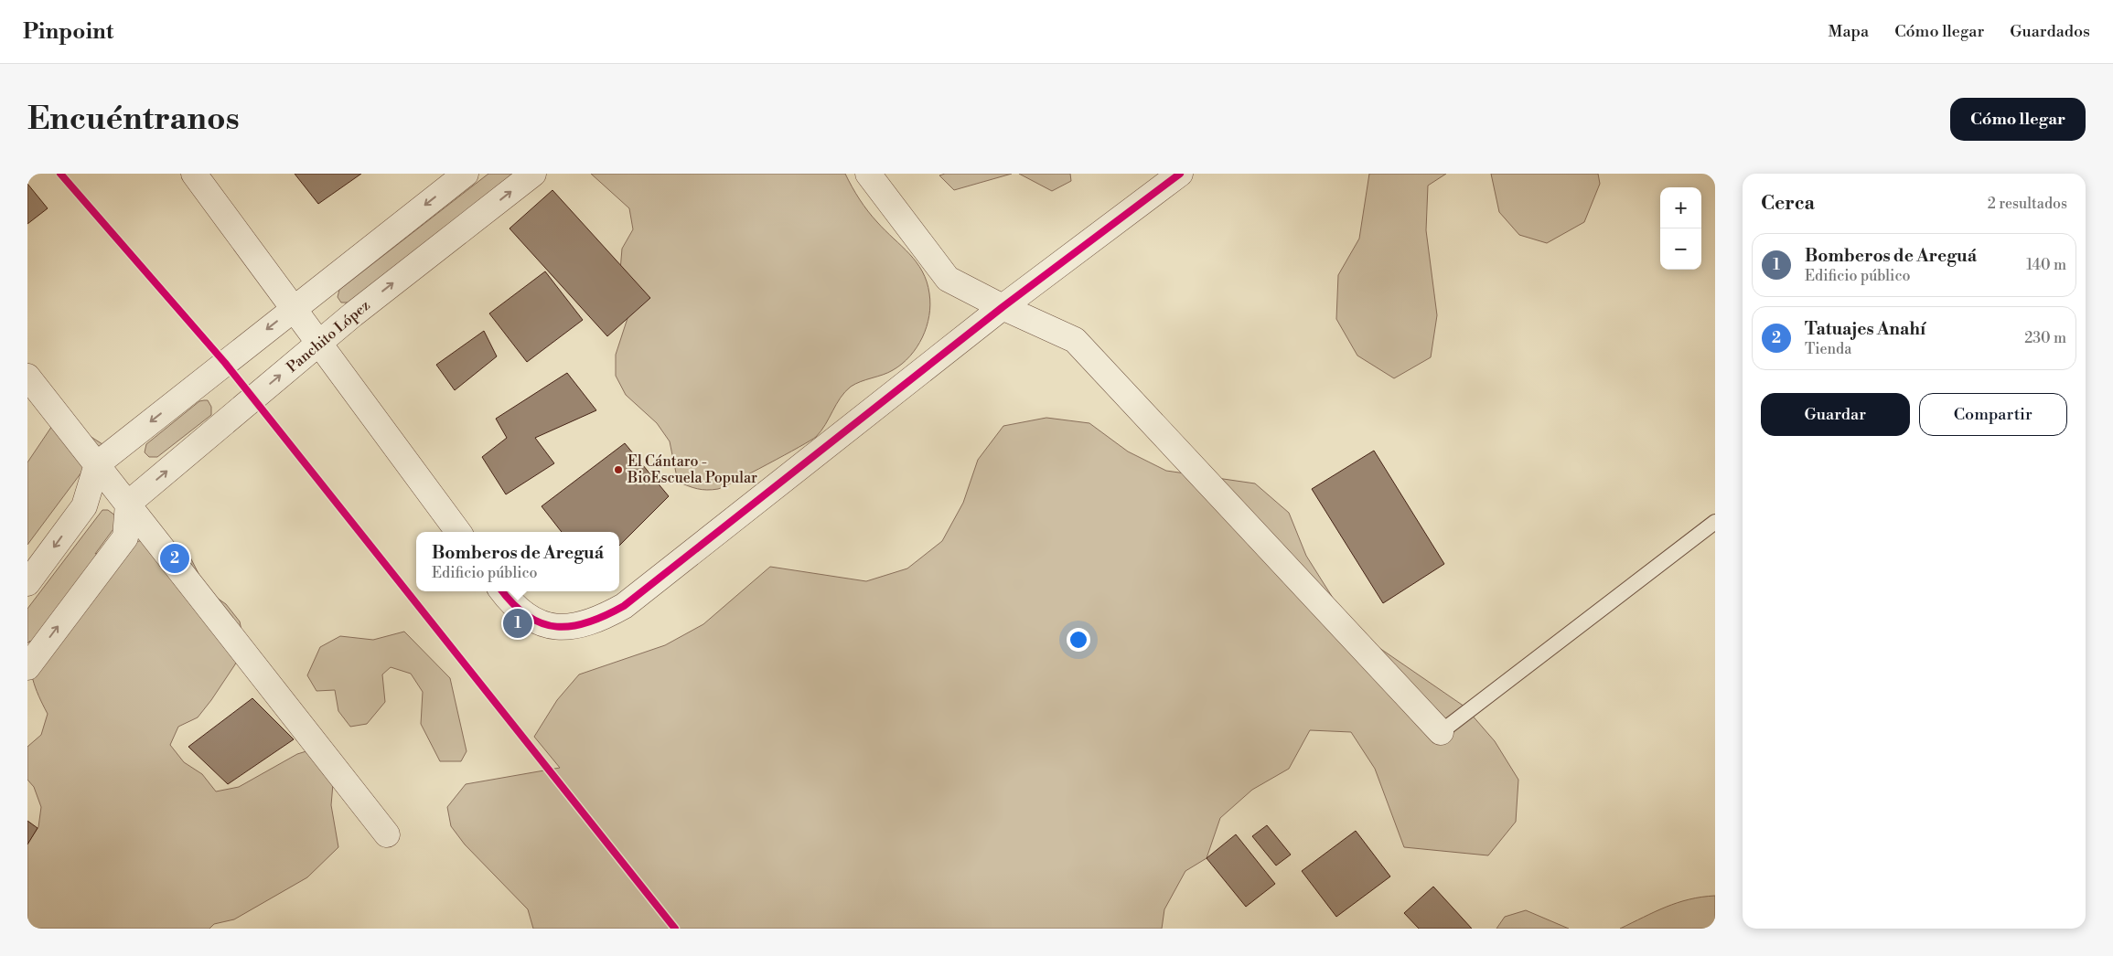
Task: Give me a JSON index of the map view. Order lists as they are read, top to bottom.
{
  "streets": {
    "street": ["Panchito López"]
  },
  "places": ["El Cántaro - BioEscuela Popular"],
  "page": {
    "header": "Pinpoint",
    "nav": ["Mapa", "Cómo llegar", "Guardados"],
    "buttons": [
      "Cómo llegar",
      ["Guardar", "Compartir"]
    ],
    "title": "Encuéntranos",
    "heading": ["Cerca", "2 resultados"],
    "map_buttons": ["+", "−"],
    "list": [
      {
        "mark": "1",
        "name": "Bomberos de Areguá",
        "note": "Edificio público",
        "value": "140 m"
      },
      {
        "mark": "2",
        "name": "Tatuajes Anahí",
        "note": "Tienda",
        "value": "230 m"
      }
    ],
    "popup": ["Bomberos de Areguá", "Edificio público"],
    "pins": ["2", "1"]
  }
}
